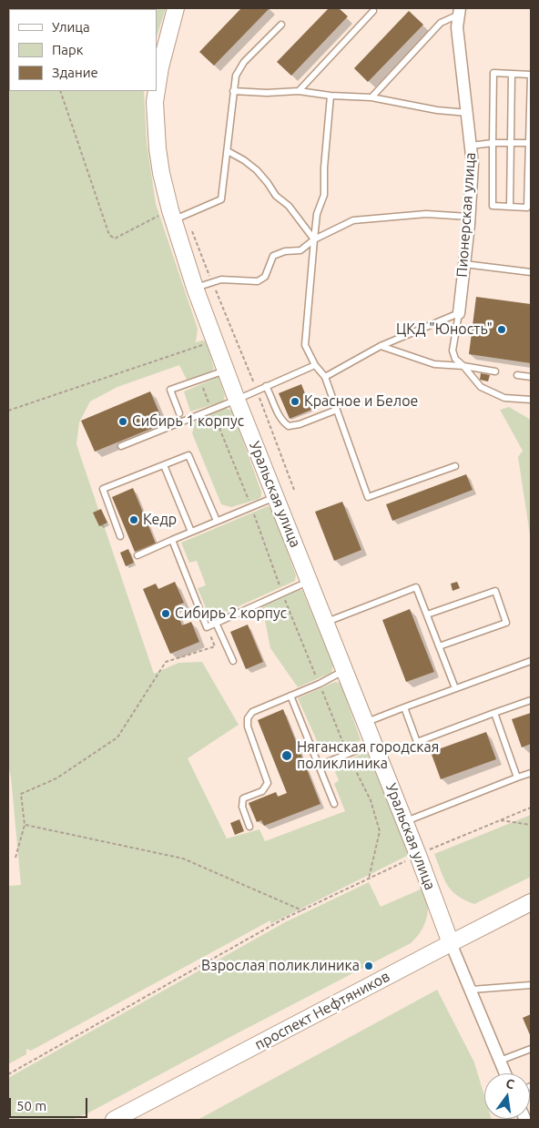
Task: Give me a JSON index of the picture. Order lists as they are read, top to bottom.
{
  "streets": {
    "street": ["Пионерская улица", "Уральская улица", "проспект Нефтяников"]
  },
  "crossings": [
    ["Уральская улица", "проспект Нефтяников"]
  ],
  "places": [
    "ЦКД \"Юность\"",
    "Красное и Белое",
    "Сибирь 1 корпус",
    "Кедр",
    "Сибирь 2 корпус",
    "Няганская городская поликлиника",
    "Взрослая поликлиника"
  ],
  "legend": ["Улица", "Парк", "Здание"],
  "scale_bar": "50 m",
  "north": "top"
}
